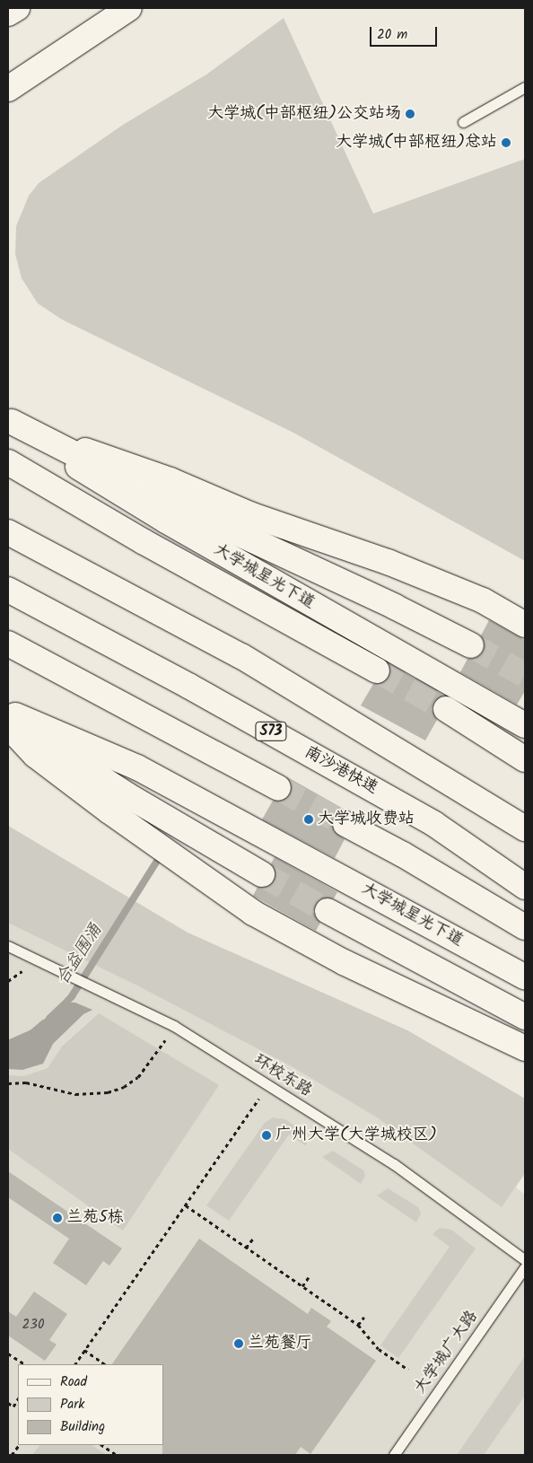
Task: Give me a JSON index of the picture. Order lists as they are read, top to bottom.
{
  "streets": {
    "main road": ["大学城星光下道", "S73", "南沙港快速"],
    "lane": ["环校东路", "大学城广大路"]
  },
  "water": ["合益围涌"],
  "places": [
    "大学城(中部枢纽)公交站场",
    "大学城(中部枢纽)总站",
    "大学城收费站",
    "广州大学(大学城校区)",
    "兰苑5栋",
    "兰苑餐厅"
  ],
  "house_numbers": ["230"],
  "legend": ["Road", "Park", "Building"],
  "scale_bar": "20 m"
}
